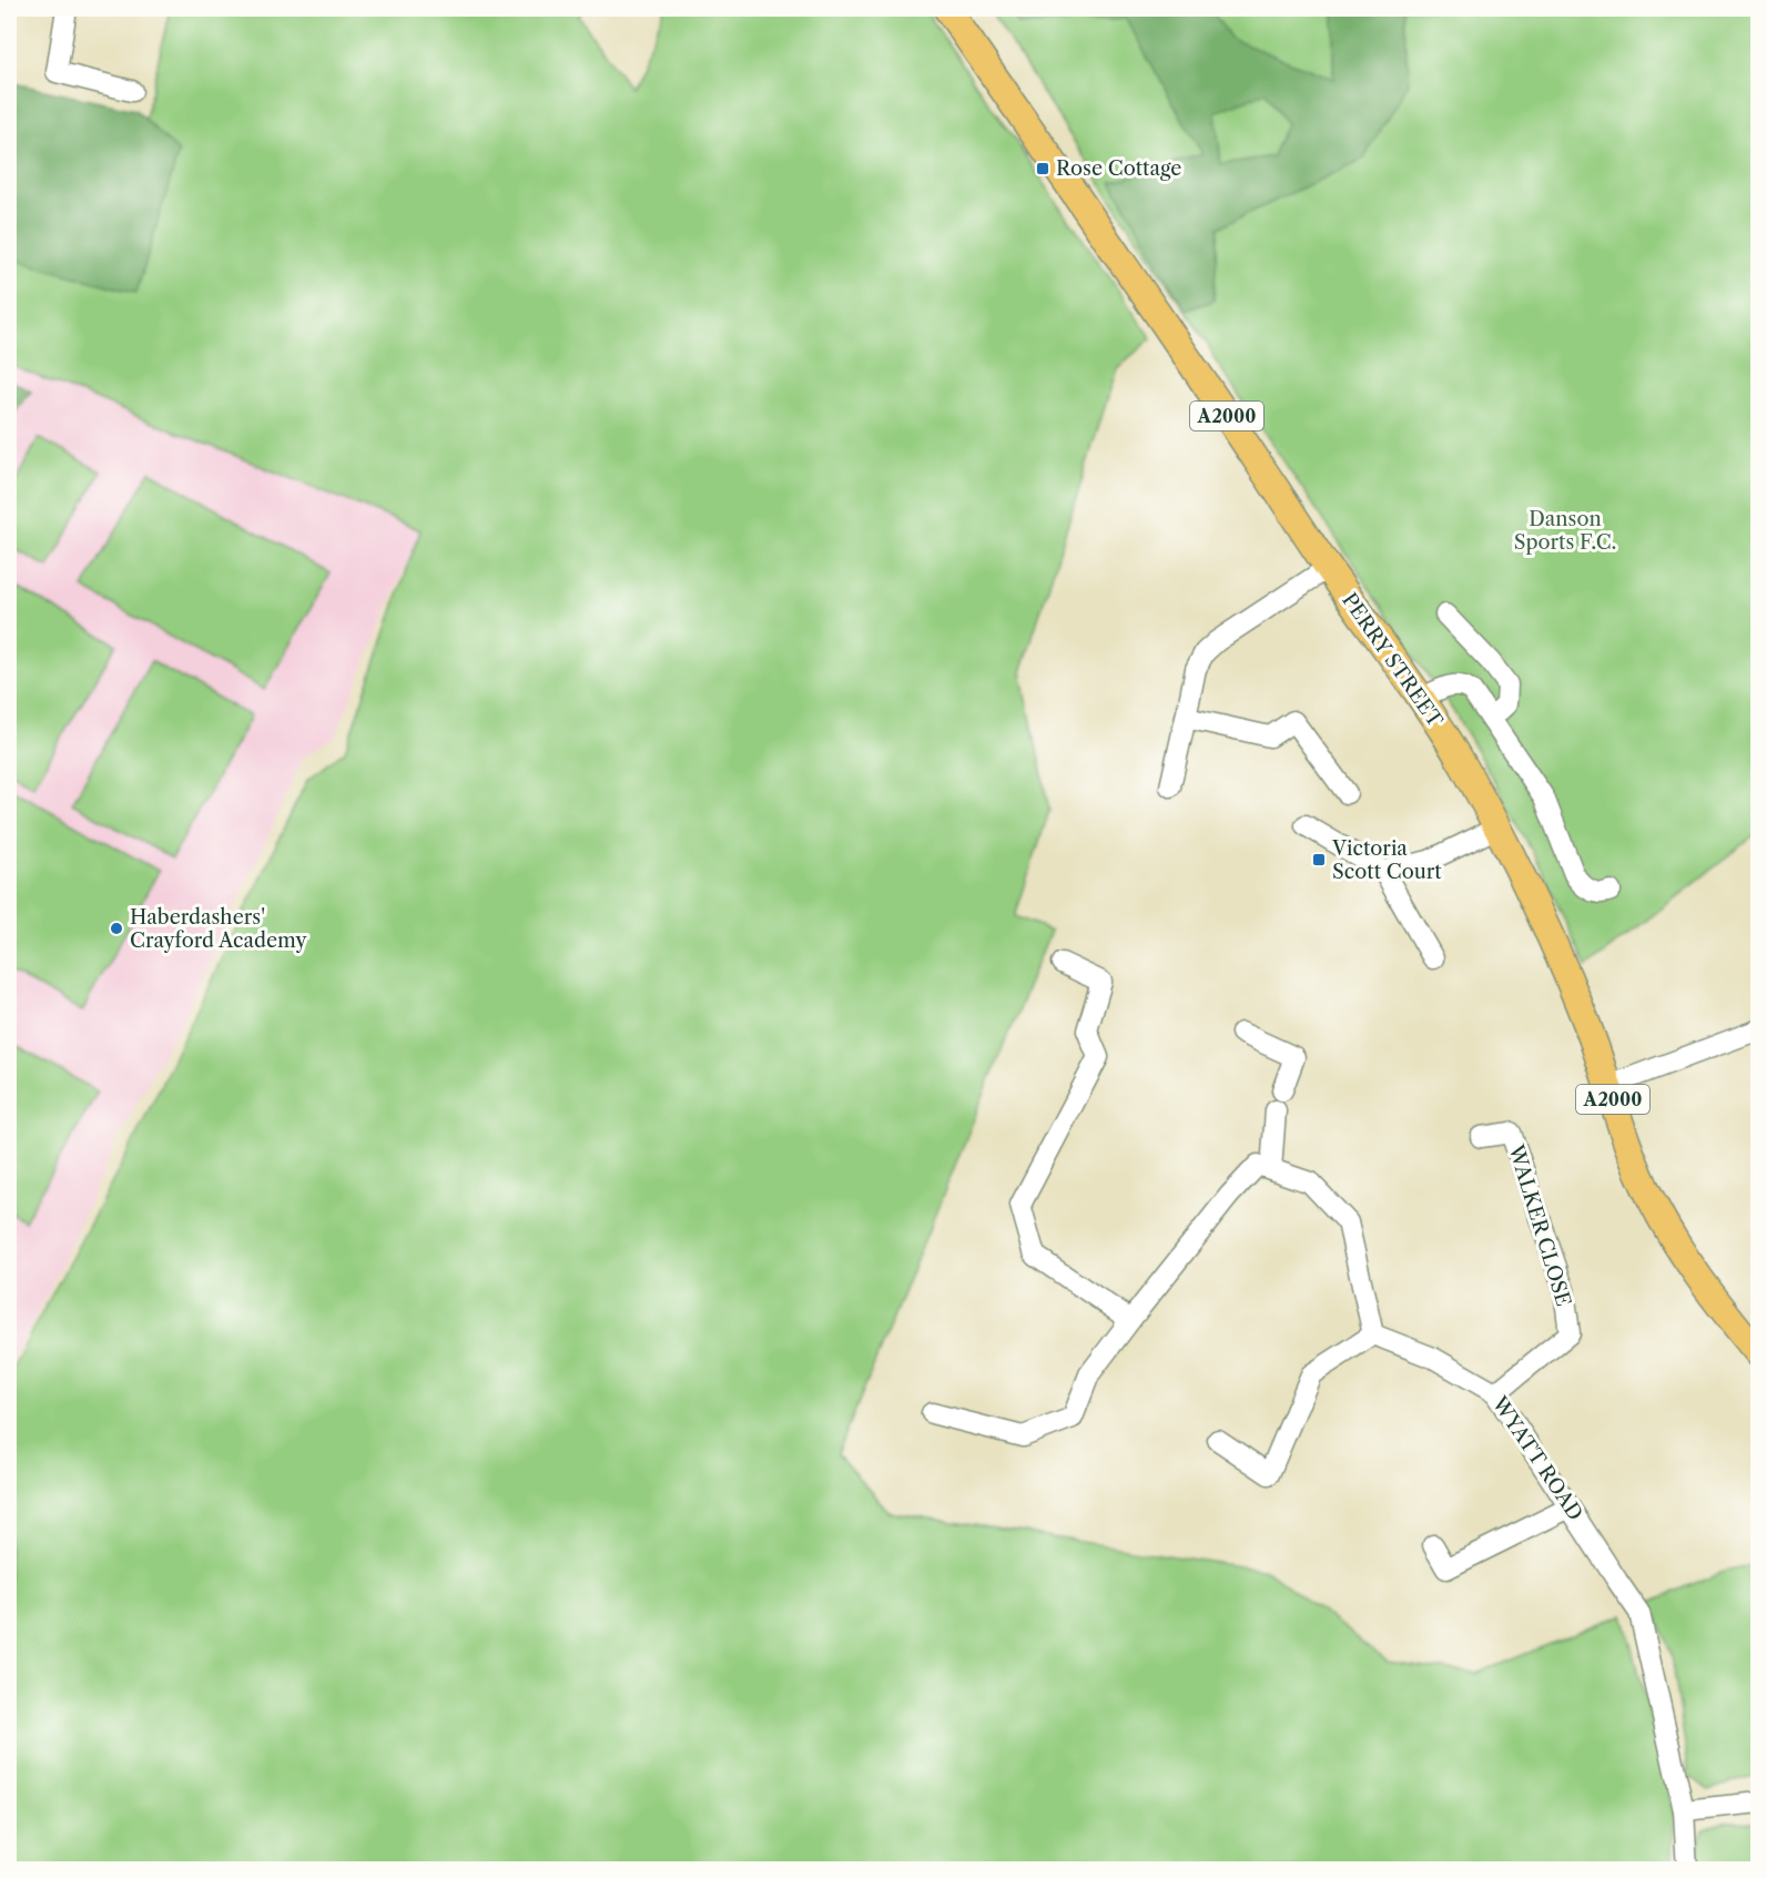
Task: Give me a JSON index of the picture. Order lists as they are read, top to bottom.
{
  "streets": {
    "main road": ["A2000", "PERRY STREET"],
    "street": ["WALKER CLOSE", "WYATT ROAD"]
  },
  "crossings": [
    ["WALKER CLOSE", "WYATT ROAD"]
  ],
  "parks": ["Danson Sports F.C."],
  "places": {
    "transit": ["Rose Cottage", "Victoria Scott Court"],
    "other": ["Haberdashers' Crayford Academy"]
  }
}
